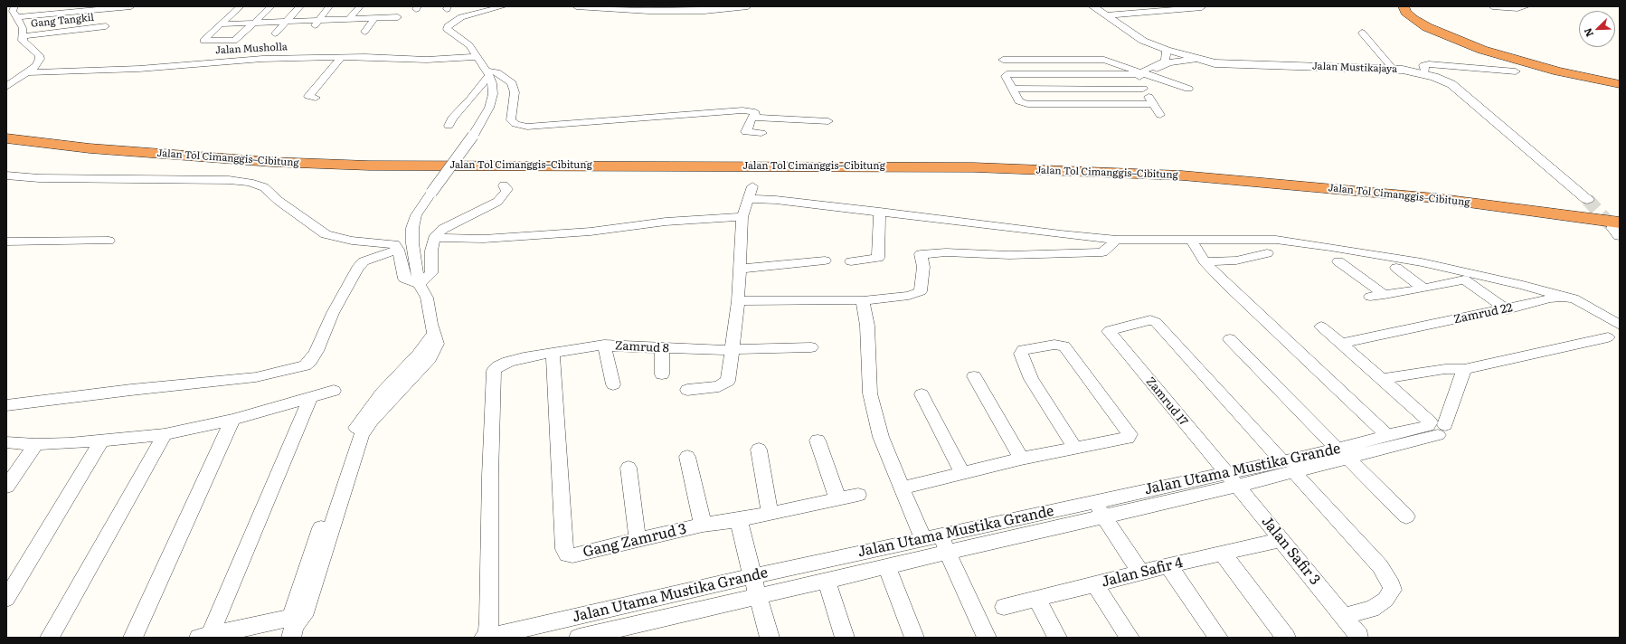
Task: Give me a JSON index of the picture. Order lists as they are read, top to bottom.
{
  "streets": {
    "highway": ["Jalan Tol Cimanggis–Cibitung"],
    "street": [
      "Gang Tangkil",
      "Jalan Musholla",
      "Jalan Mustikajaya",
      "Zamrud 22",
      "Zamrud 8",
      "Zamrud 17",
      "Jalan Utama Mustika Grande",
      "Gang Zamrud 3",
      "Jalan Safir 3",
      "Jalan Safir 4"
    ]
  },
  "crossings": [
    ["Zamrud 8", "Jalan Utama Mustika Grande"],
    ["Zamrud 8", "Gang Zamrud 3"],
    ["Zamrud 17", "Jalan Utama Mustika Grande"],
    ["Zamrud 17", "Jalan Safir 3"],
    ["Jalan Utama Mustika Grande", "Jalan Safir 3"],
    ["Jalan Safir 3", "Jalan Safir 4"]
  ],
  "north": "bottom left"
}
